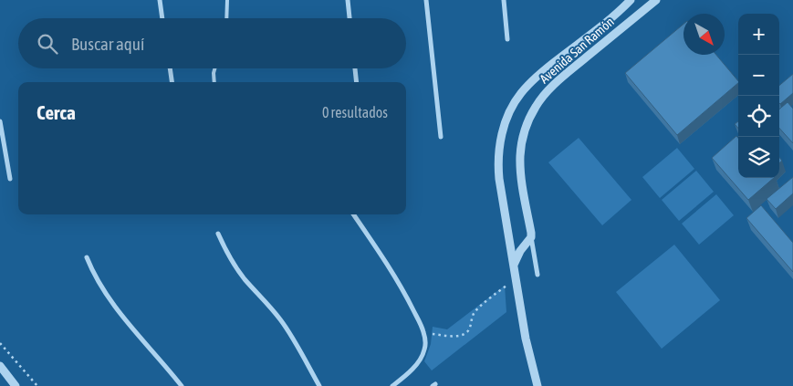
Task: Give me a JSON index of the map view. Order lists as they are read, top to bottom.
{
  "streets": {
    "street": ["Avenida San Ramón"]
  },
  "north": "bottom right",
  "page": {
    "map_buttons": ["+", "−"],
    "search": "Buscar aquí",
    "heading": ["Cerca", "0 resultados"]
  }
}
